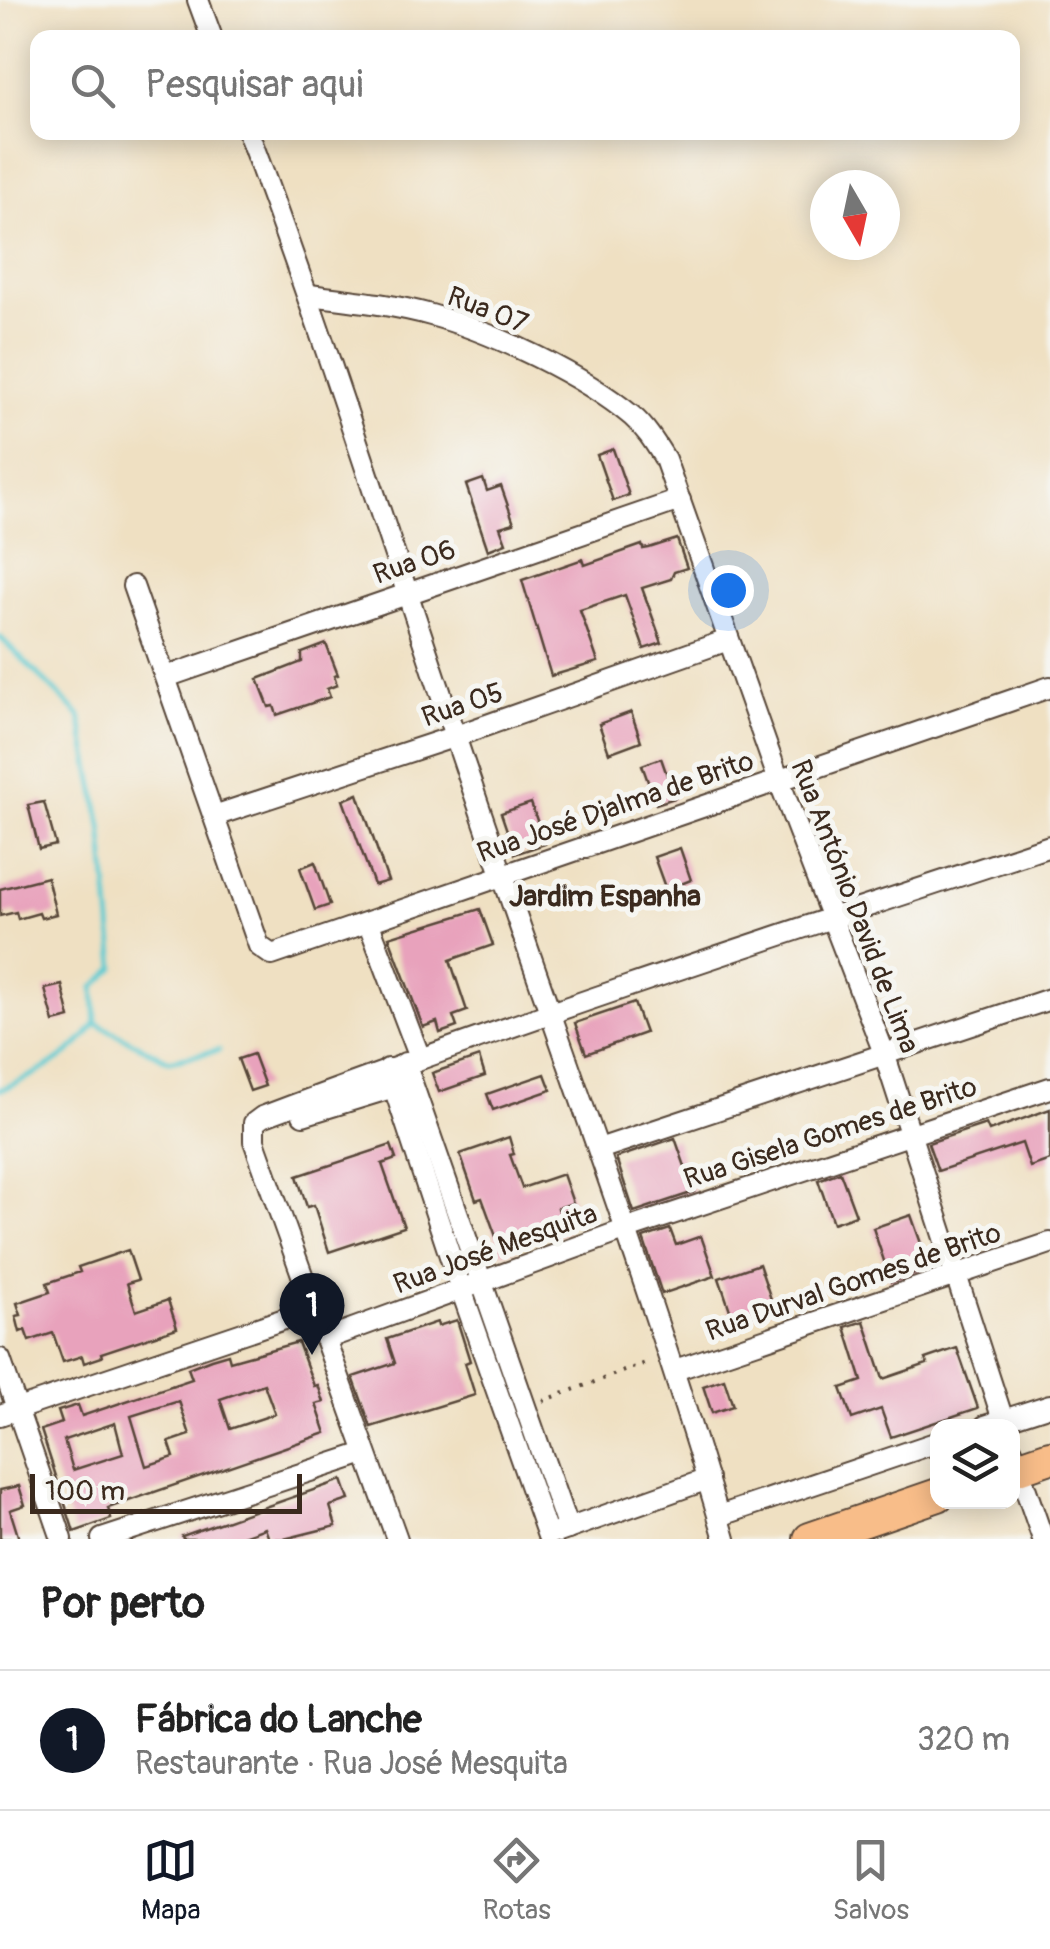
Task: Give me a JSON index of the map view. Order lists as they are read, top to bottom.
{
  "streets": {
    "street": [
      "Rua 07",
      "Rua 06",
      "Rua 05",
      "Rua José Djalma de Brito",
      "Rua António David de Lima",
      "Rua Gisela Gomes de Brito",
      "Rua José Mesquita",
      "Rua Durval Gomes de Brito"
    ]
  },
  "crossings": [
    ["Rua 07", "Rua António David de Lima"],
    ["Rua 06", "Rua António David de Lima"],
    ["Rua 05", "Rua José Djalma de Brito"],
    ["Rua 05", "Rua António David de Lima"],
    ["Rua José Djalma de Brito", "Rua António David de Lima"],
    ["Rua António David de Lima", "Rua Gisela Gomes de Brito"],
    ["Rua António David de Lima", "Rua Durval Gomes de Brito"],
    ["Rua Gisela Gomes de Brito", "Rua José Mesquita"]
  ],
  "districts": ["Jardim Espanha"],
  "scale_bar": "100 m",
  "north": "bottom",
  "page": {
    "search": "Pesquisar aqui",
    "pins": "1",
    "scale": "100 m",
    "heading": "Por perto",
    "list": [
      {
        "mark": "1",
        "name": "Fábrica do Lanche",
        "note": "Restaurante · Rua José Mesquita",
        "value": "320 m"
      }
    ],
    "nav": ["Mapa", "Rotas", "Salvos"]
  }
}
